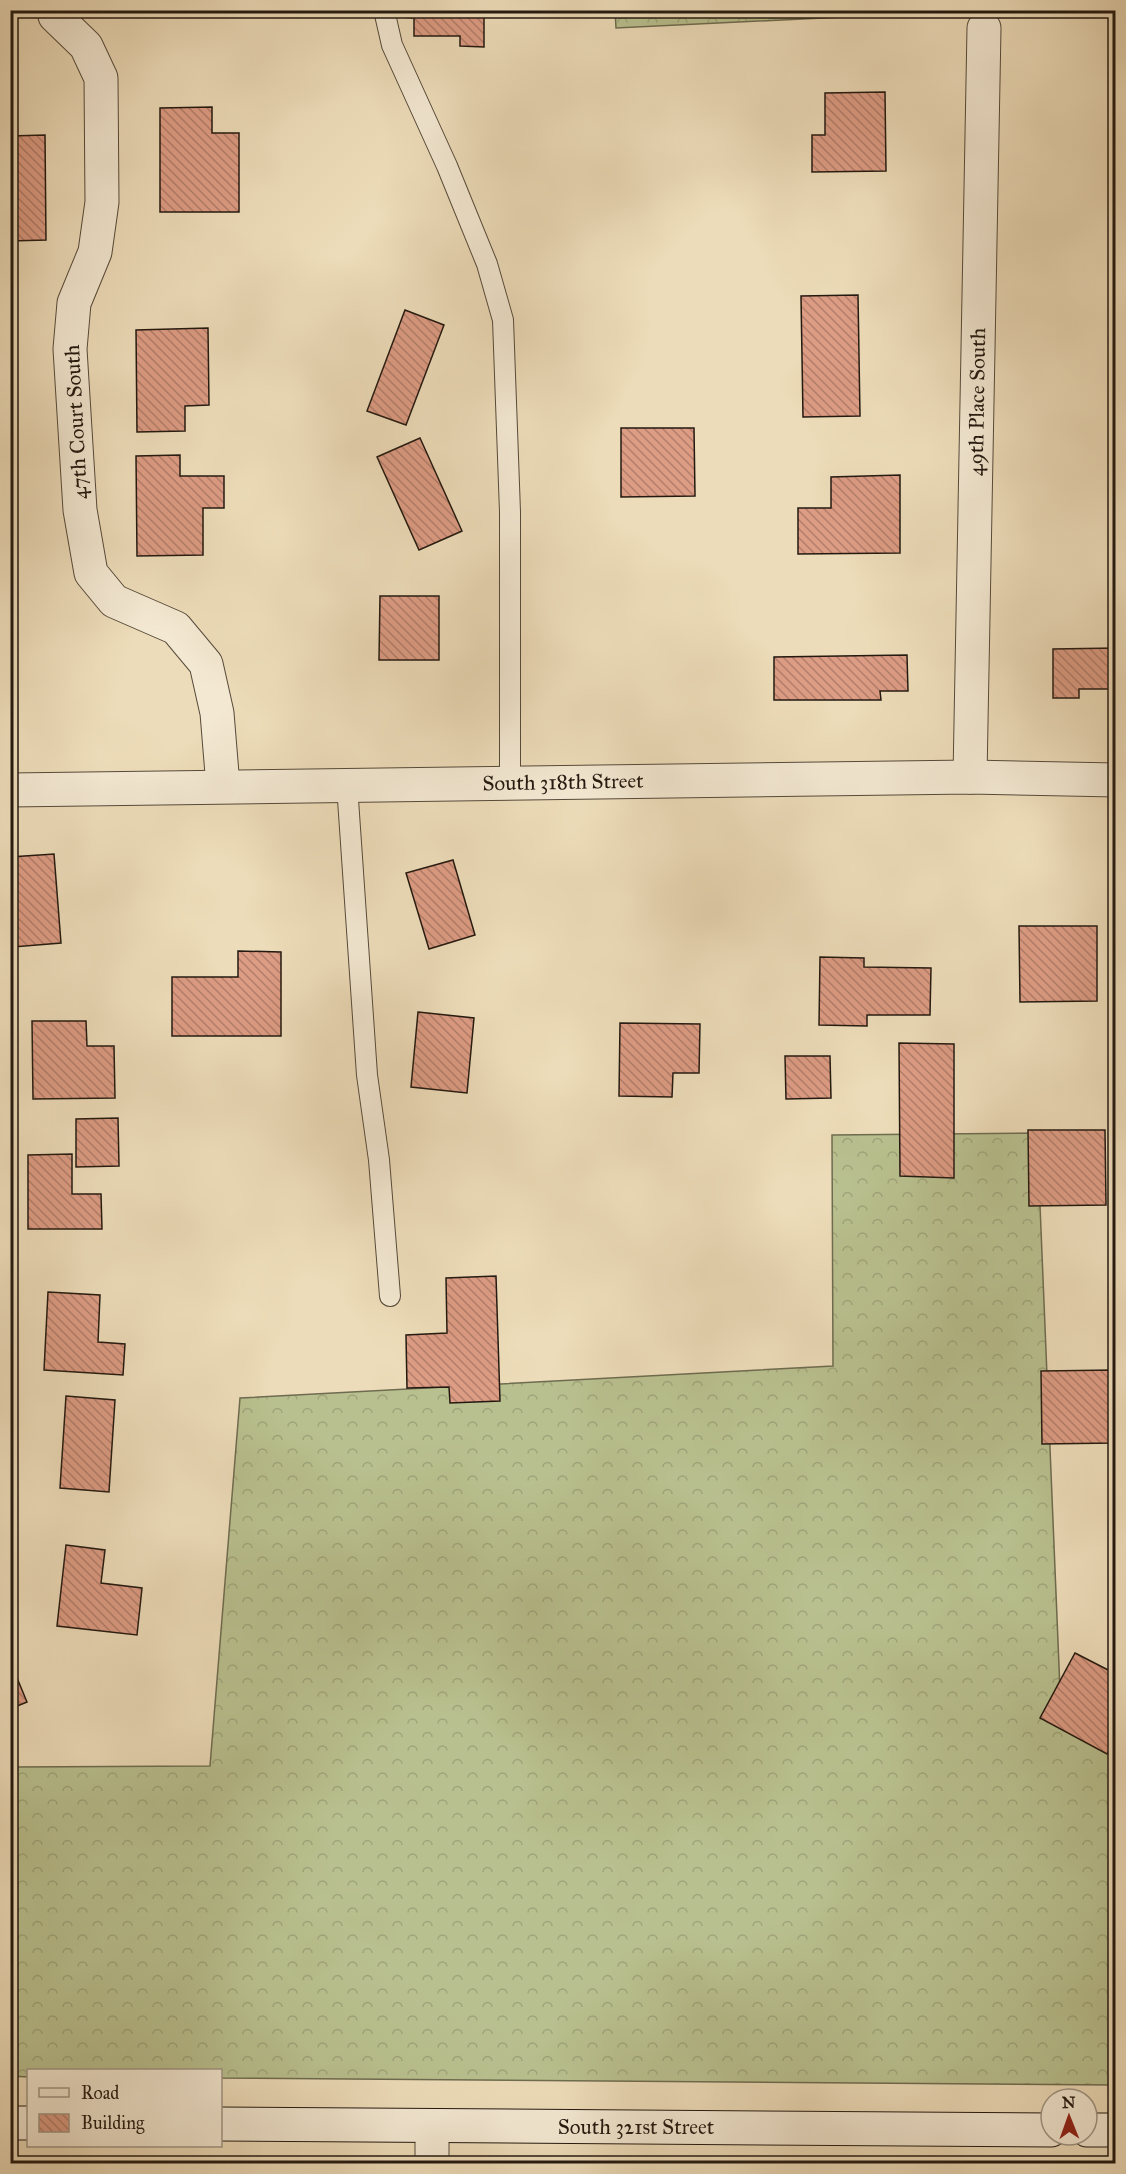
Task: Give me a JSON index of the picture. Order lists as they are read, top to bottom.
{
  "streets": {
    "street": [
      "49th Place South",
      "47th Court South",
      "South 318th Street",
      "South 321st Street"
    ]
  },
  "crossings": [
    ["49th Place South", "South 318th Street"],
    ["47th Court South", "South 318th Street"]
  ],
  "legend": ["Road", "Building"],
  "north": "top"
}
